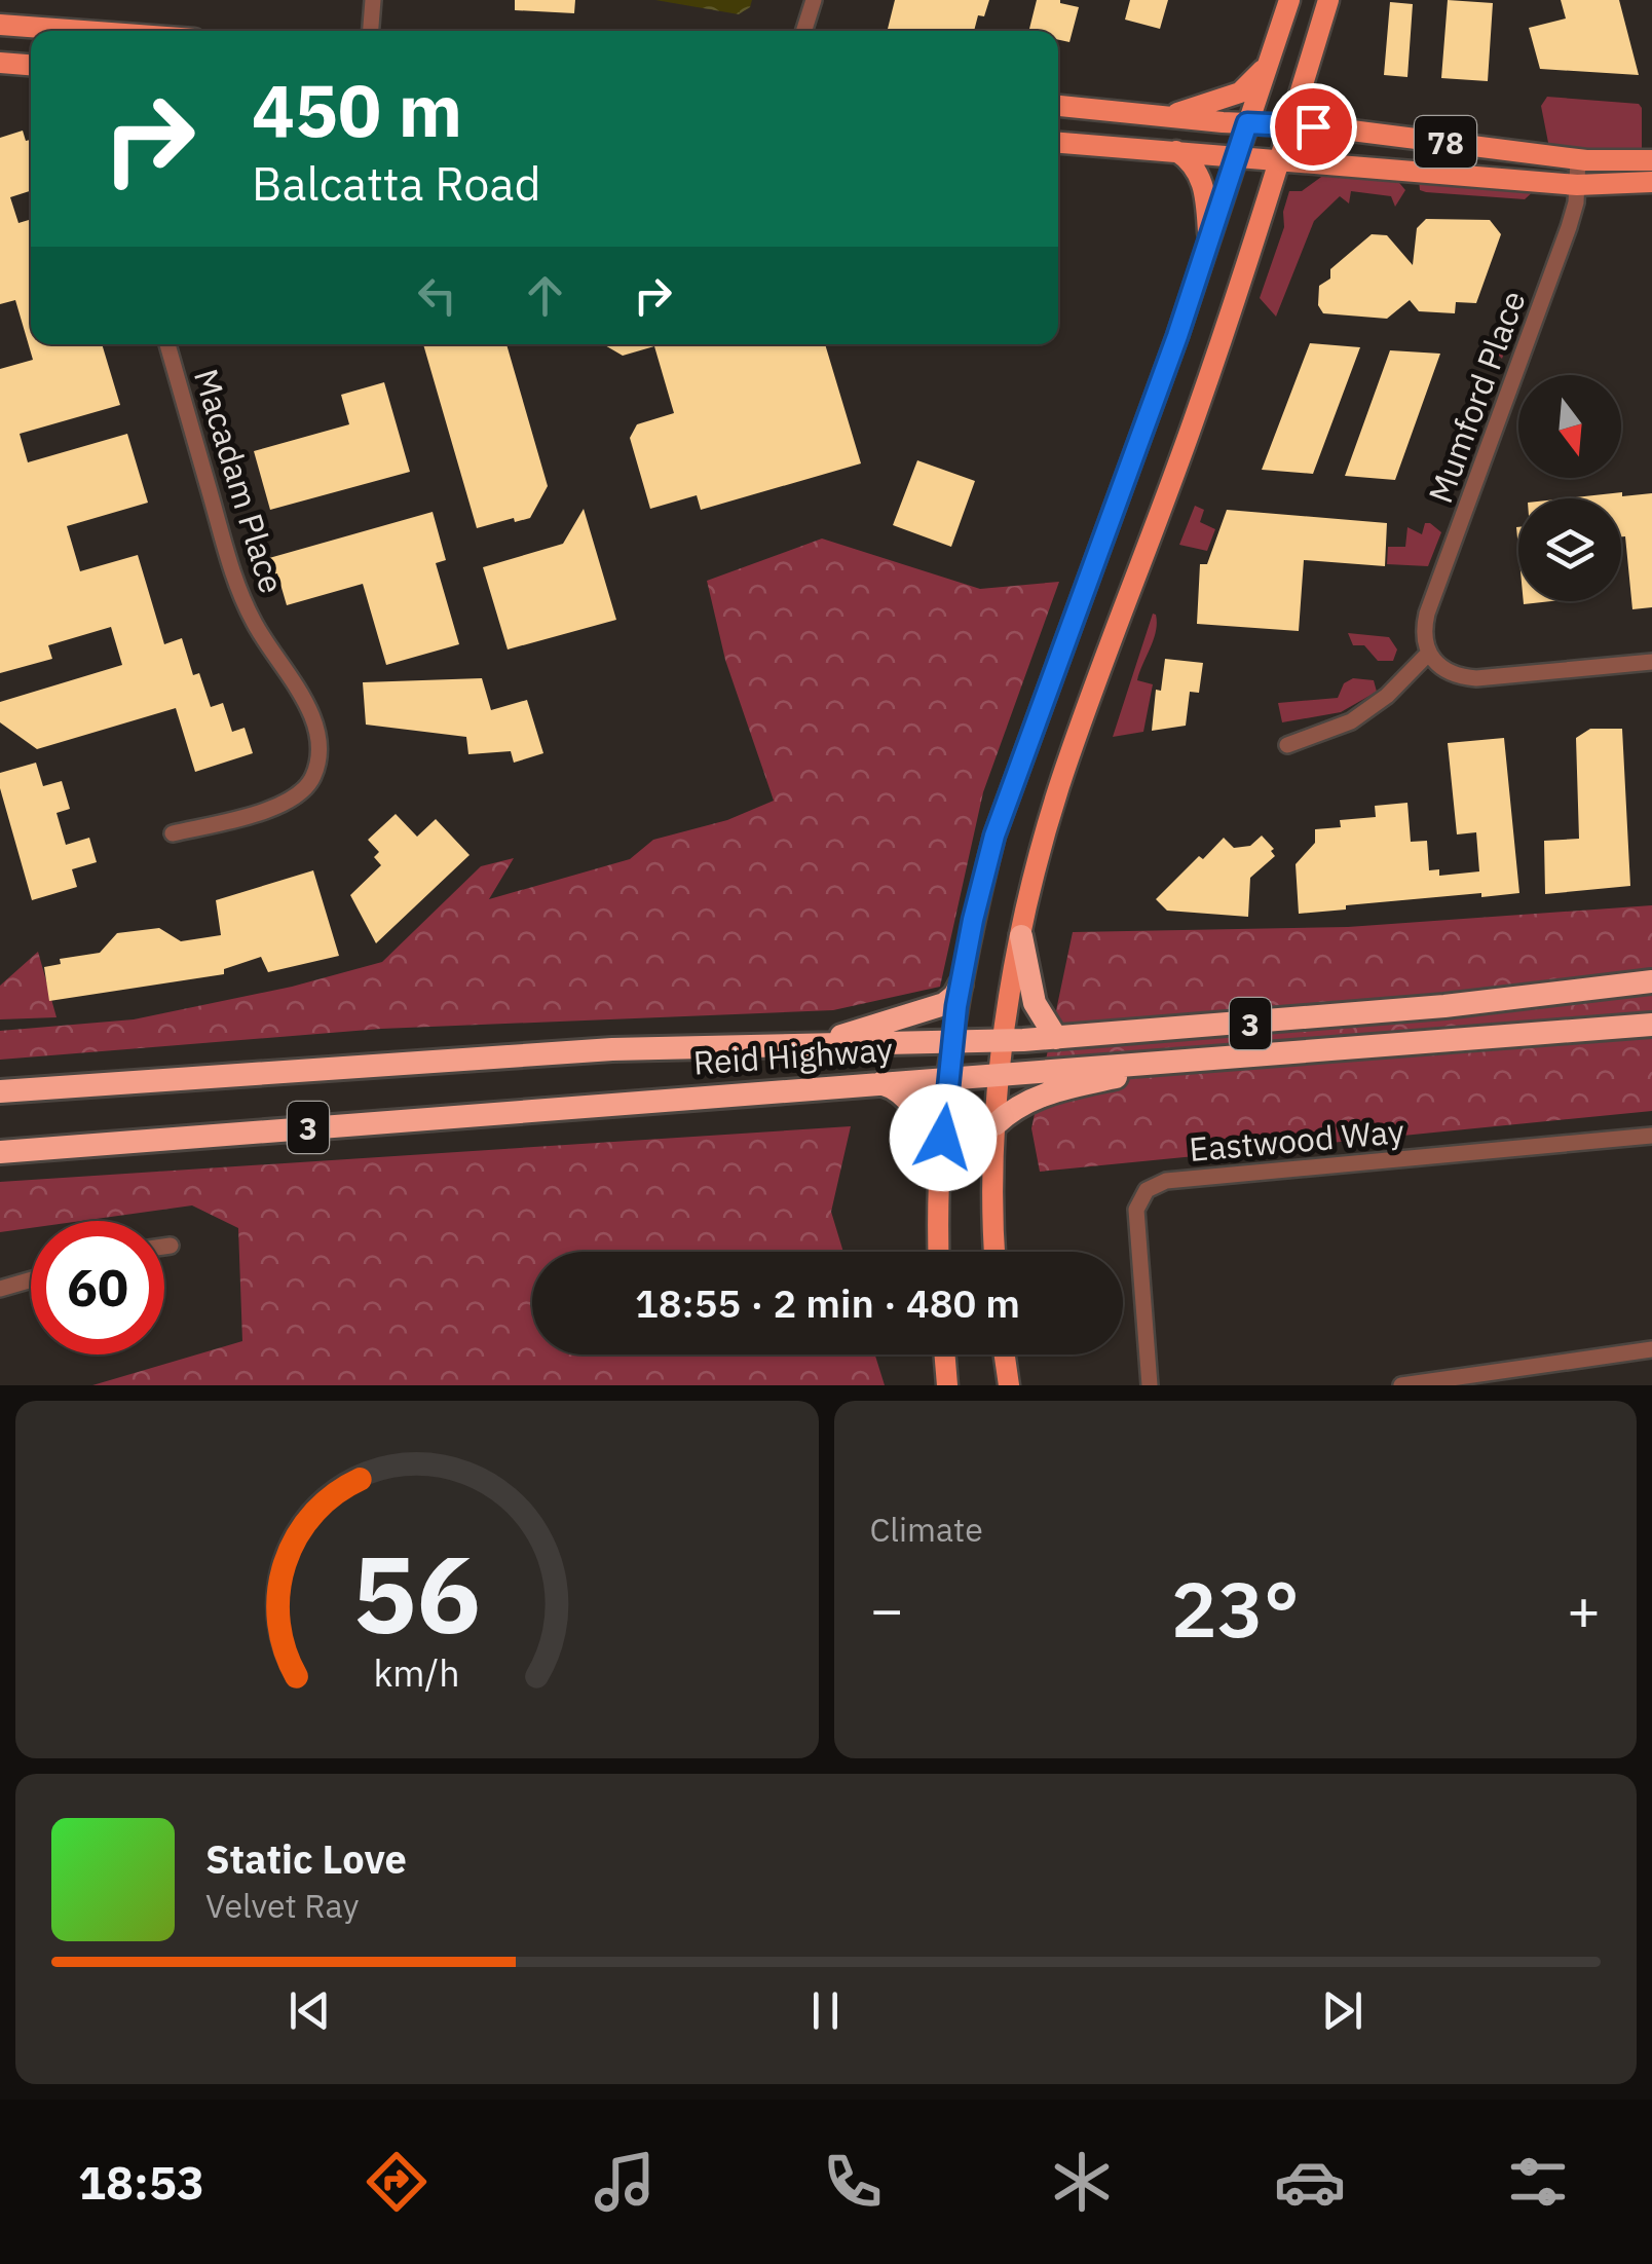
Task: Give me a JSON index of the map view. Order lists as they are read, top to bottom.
{
  "streets": {
    "highway": ["3", "Reid Highway"],
    "main road": ["78"],
    "street": ["Mumford Place", "Macadam Place", "Eastwood Way"]
  },
  "crossings": [
    ["78", "Mumford Place"]
  ],
  "north": "bottom",
  "page": {
    "turn": ["450 m", "Balcatta Road"],
    "limit": "60",
    "trip": "18:55 · 2 min · 480 m",
    "tile": "Climate",
    "heat": ["−", "23°", "+"],
    "song": ["Static Love", "Velvet Ray"],
    "tabs": "18:53",
    "gauge": ["56", "km/h"]
  }
}
